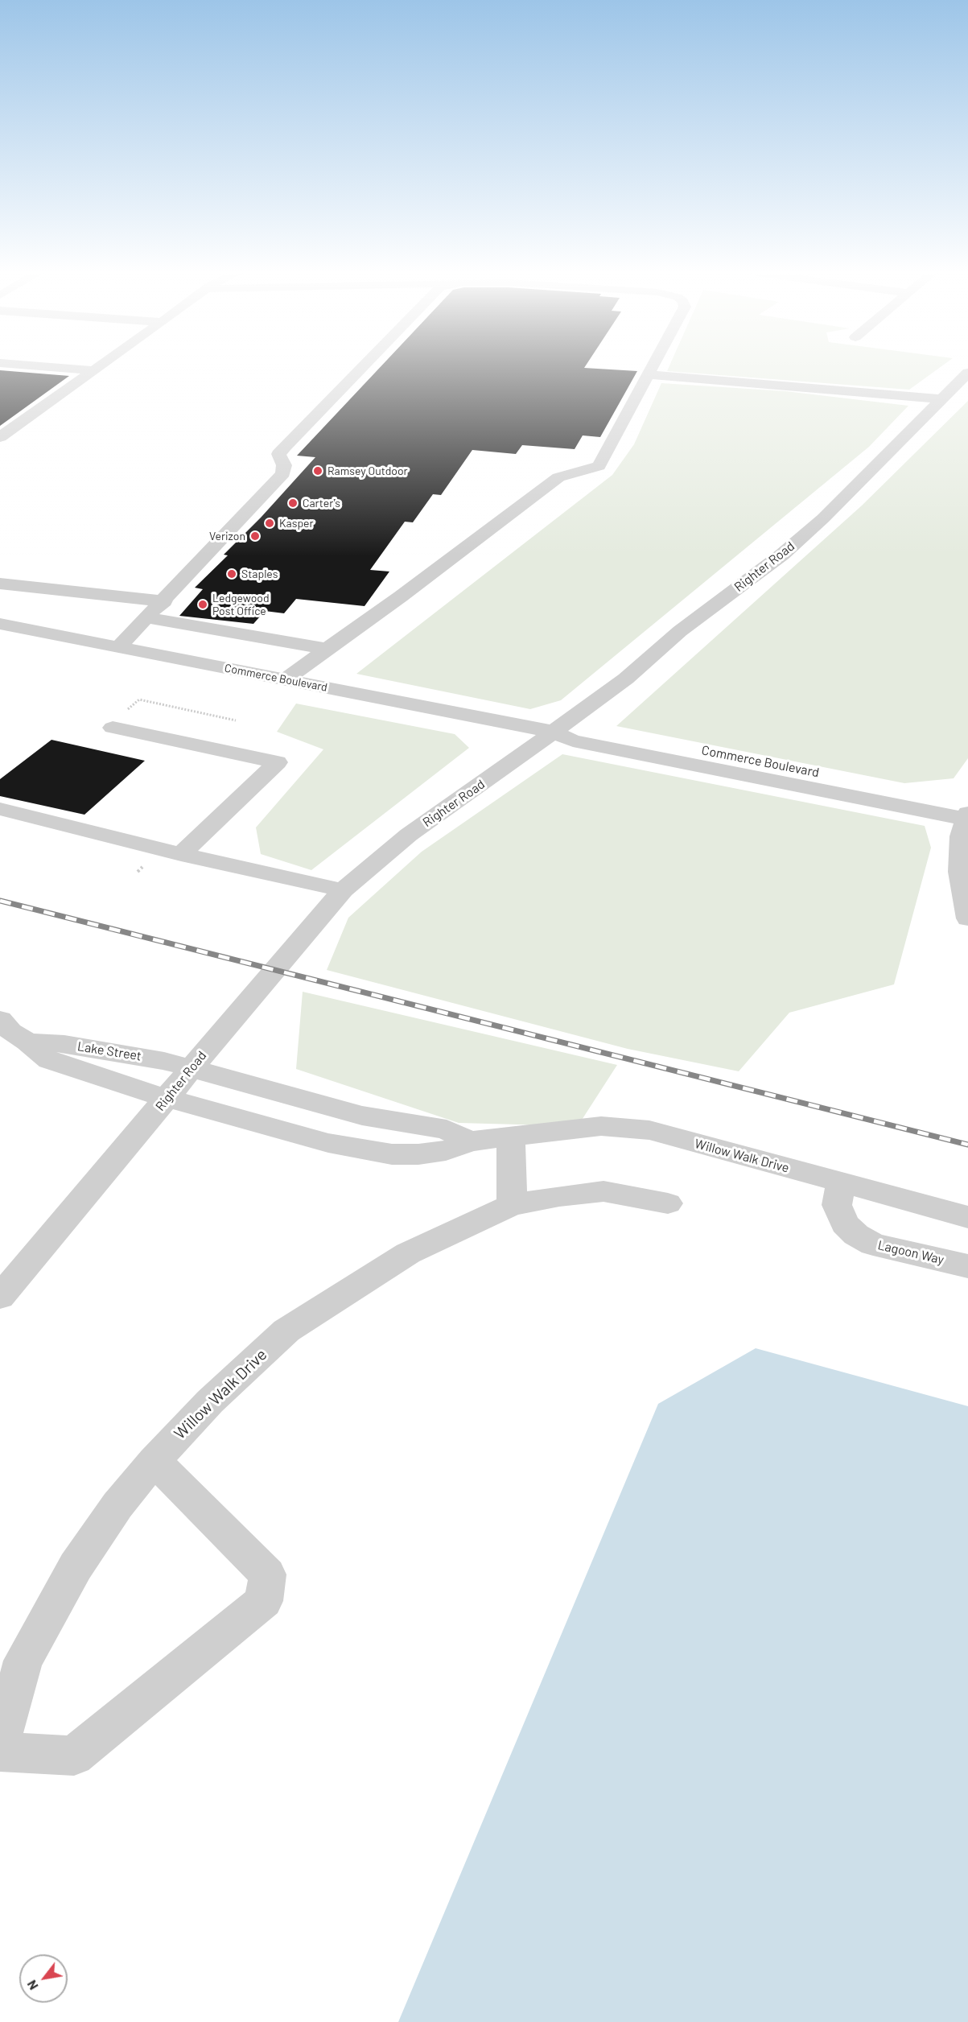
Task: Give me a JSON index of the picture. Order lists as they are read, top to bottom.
{
  "streets": {
    "street": [
      "Righter Road",
      "Commerce Boulevard",
      "Lake Street",
      "Willow Walk Drive",
      "Lagoon Way"
    ]
  },
  "crossings": [
    ["Righter Road", "Commerce Boulevard"],
    ["Righter Road", "Lake Street"],
    ["Righter Road", "Willow Walk Drive"],
    ["Lake Street", "Willow Walk Drive"],
    ["Willow Walk Drive", "Lagoon Way"]
  ],
  "places": [
    "Ramsey Outdoor",
    "Carter's",
    "Kasper",
    "Verizon",
    "Staples",
    "Ledgewood Post Office"
  ],
  "north": "bottom left"
}
